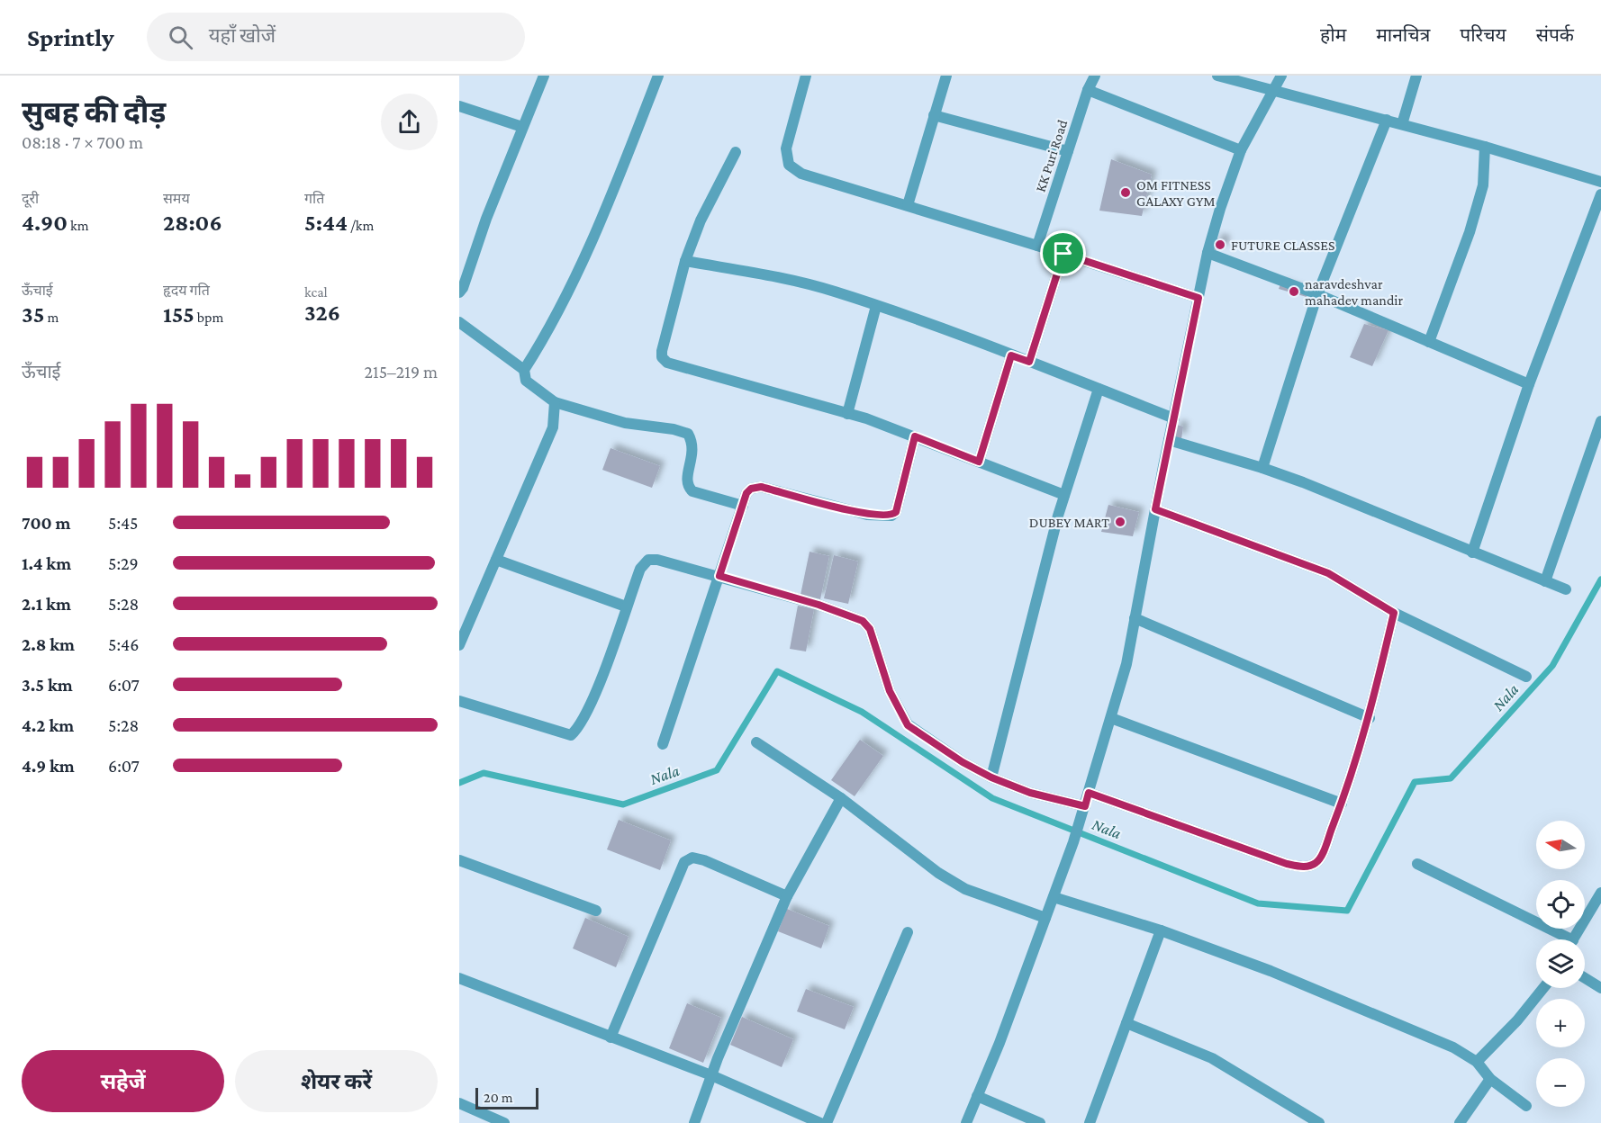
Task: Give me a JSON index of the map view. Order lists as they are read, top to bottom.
{
  "streets": {
    "street": ["KK Puri Road"]
  },
  "water": ["Nala"],
  "places": [
    "OM FITNESS GALAXY GYM",
    "FUTURE CLASSES",
    "naravdeshvar mahadev mandir",
    "DUBEY MART"
  ],
  "scale_bar": "20 m",
  "north": "left",
  "page": {
    "header": "Sprintly",
    "search": "यहाँ खोजें",
    "nav": [
      "होम",
      "मानचित्र",
      "परिचय",
      "संपर्क"
    ],
    "heading": ["सुबह की दौड़", "08:18 · 7 × 700 m"],
    "stats": [
      ["दूरी", "4.90 km"],
      ["समय", "28:06"],
      ["गति", "5:44 /km"],
      ["ऊँचाई", "35 m"],
      ["हृदय गति", "155 bpm"],
      ["kcal", "326"]
    ],
    "chart": ["ऊँचाई", "215–219 m"],
    "list": [
      {
        "name": "700 m",
        "note": "5:45"
      },
      {
        "name": "1.4 km",
        "note": "5:29"
      },
      {
        "name": "2.1 km",
        "note": "5:28"
      },
      {
        "name": "2.8 km",
        "note": "5:46"
      },
      {
        "name": "3.5 km",
        "note": "6:07"
      },
      {
        "name": "4.2 km",
        "note": "5:28"
      },
      {
        "name": "4.9 km",
        "note": "6:07"
      }
    ],
    "map_buttons": ["+", "−"],
    "buttons": ["सहेजें", "शेयर करें"],
    "scale": "20 m"
  }
}
